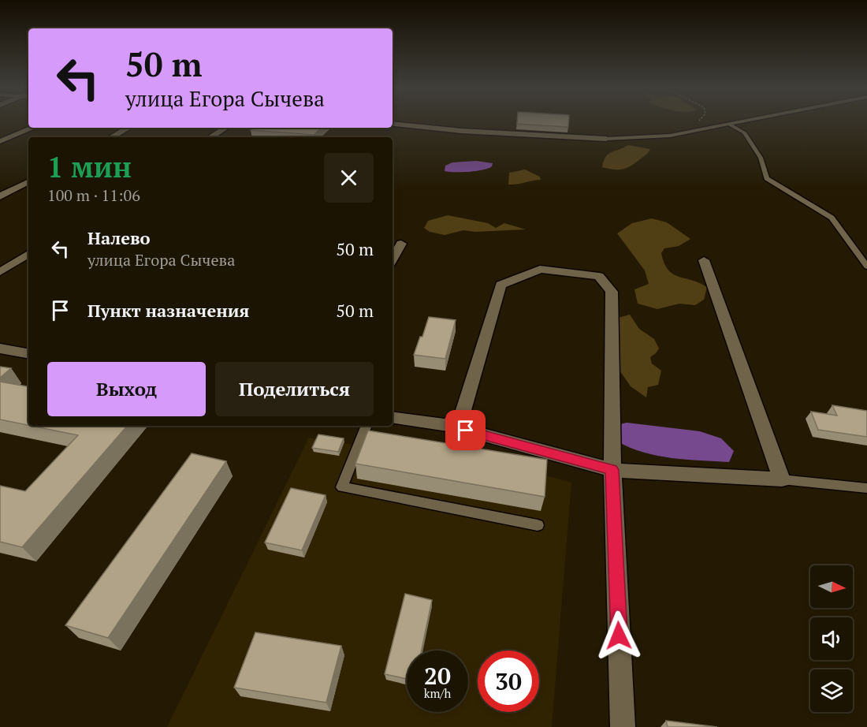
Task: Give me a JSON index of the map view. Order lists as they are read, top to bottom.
{
  "north": "right",
  "page": {
    "turn": ["50 m", "улица Егора Сычева"],
    "heading": ["1 мин", "100 m · 11:06"],
    "list": [
      {
        "name": "Налево",
        "note": "улица Егора Сычева",
        "value": "50 m"
      },
      {
        "name": "Пункт назначения",
        "value": "50 m"
      }
    ],
    "buttons": ["Выход", "Поделиться"],
    "speed": "20 km/h",
    "limit": "30"
  }
}
